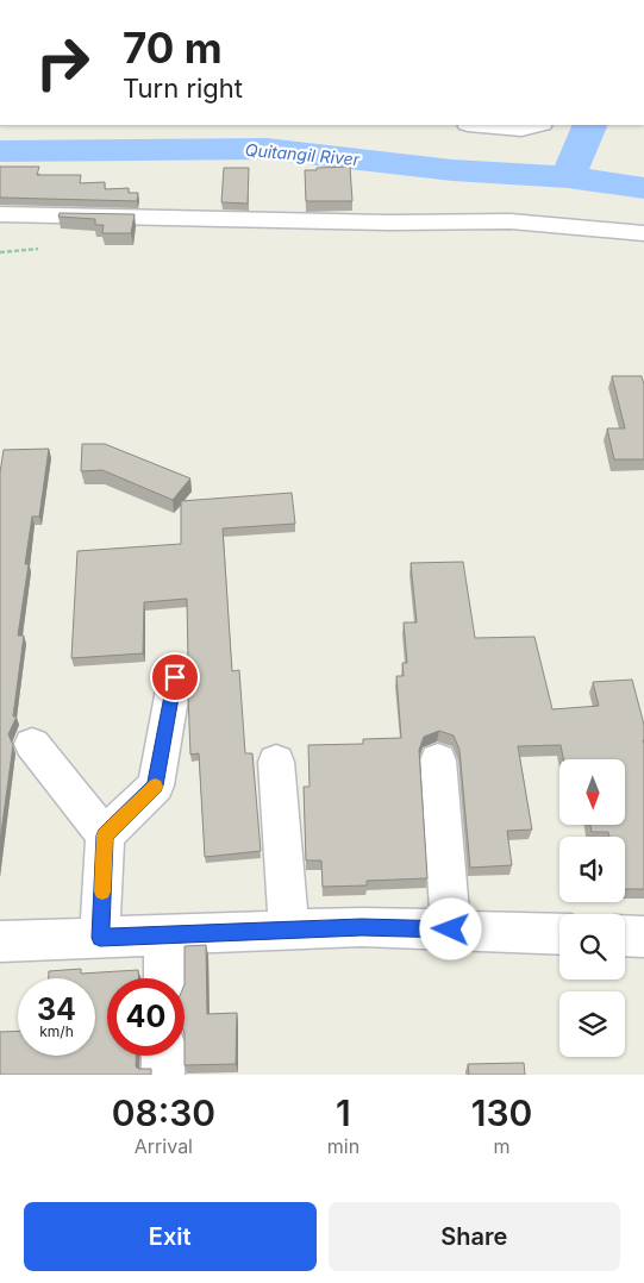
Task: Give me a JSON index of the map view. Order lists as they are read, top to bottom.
{
  "water": ["Quitangil River"],
  "north": "bottom",
  "page": {
    "turn": ["70 m", "Turn right"],
    "speed": "34 km/h",
    "limit": "40",
    "eta": [
      "08:30",
      "Arrival",
      "1",
      "min",
      "130",
      "m"
    ],
    "buttons": ["Exit", "Share"]
  }
}
